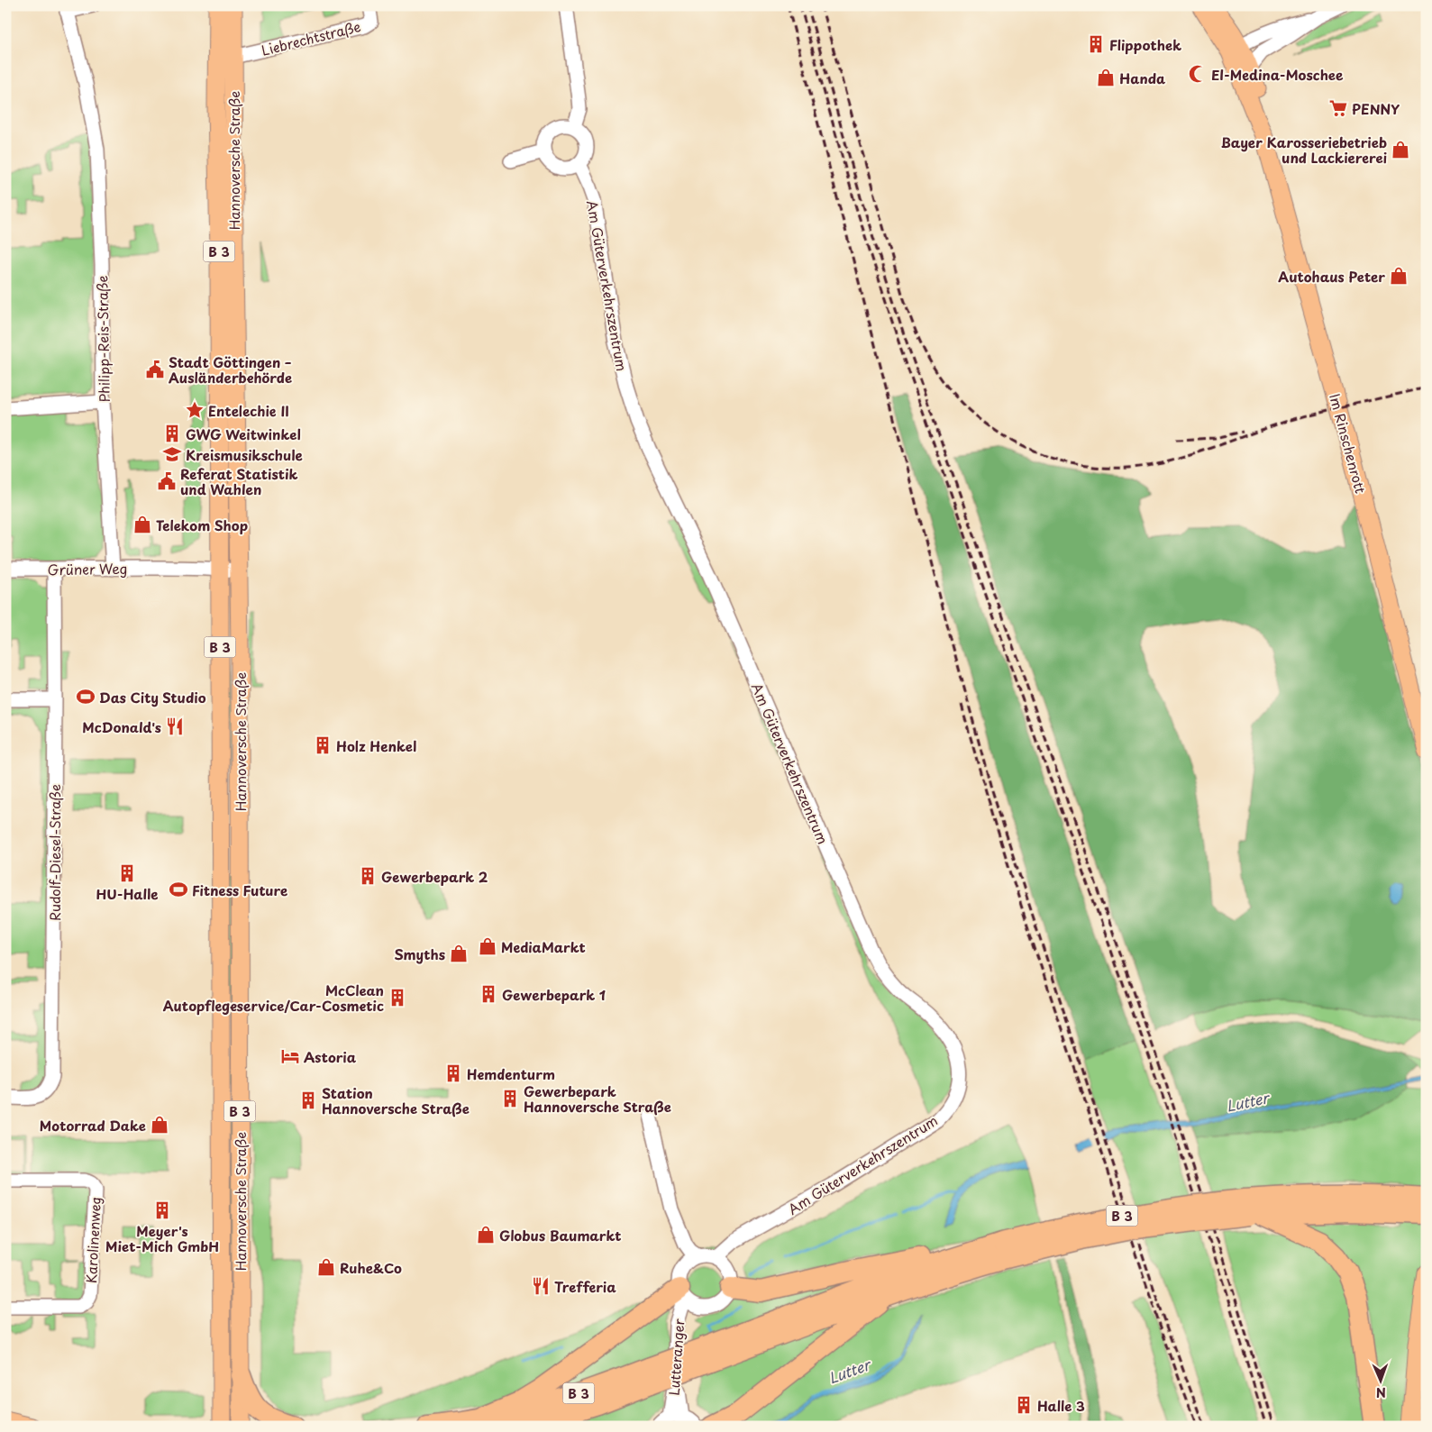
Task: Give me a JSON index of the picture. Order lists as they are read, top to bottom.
{
  "streets": {
    "highway": ["B 3"],
    "main road": ["Hannoversche Straße", "Im Rinschenrott"],
    "street": [
      "Liebrechtstraße",
      "Am Güterverkehrszentrum",
      "Philipp-Reis-Straße",
      "Grüner Weg",
      "Rudolf-Diesel-Straße",
      "Karolinenweg",
      "Lutteranger"
    ]
  },
  "crossings": [
    ["Liebrechtstraße", "Hannoversche Straße"],
    ["Liebrechtstraße", "B 3"],
    ["Hannoversche Straße", "B 3"],
    ["Hannoversche Straße", "Grüner Weg"],
    ["Am Güterverkehrszentrum", "Lutteranger"],
    ["Philipp-Reis-Straße", "Grüner Weg"],
    ["Grüner Weg", "Rudolf-Diesel-Straße"]
  ],
  "water": ["Lutter"],
  "places": {
    "building": [
      "Flippothek",
      "GWG Weitwinkel",
      "Holz Henkel",
      "HU-Halle",
      "Gewerbepark 2",
      "Gewerbepark 1",
      "McClean Autopflegeservice/Car-Cosmetic",
      "Hemdenturm",
      "Gewerbepark Hannoversche Straße",
      "Station Hannoversche Straße",
      "Meyer's Miet-Mich GmbH",
      "Halle 3"
    ],
    "mosque": ["El-Medina-Moschee"],
    "shop": [
      "Handa",
      "Bayer Karosseriebetrieb und Lackiererei",
      "Autohaus Peter",
      "Telekom Shop",
      "MediaMarkt",
      "Smyths",
      "Motorrad Dake",
      "Globus Baumarkt",
      "Ruhe&Co"
    ],
    "supermarket": ["PENNY"],
    "public building": ["Stadt Göttingen – Ausländerbehörde", "Referat Statistik und Wahlen"],
    "place": ["Entelechie II"],
    "school or university": ["Kreismusikschule"],
    "sports": ["Das City Studio", "Fitness Future"],
    "restaurant": ["McDonald's", "Trefferia"],
    "hotel": ["Astoria"]
  },
  "north": "bottom"
}
